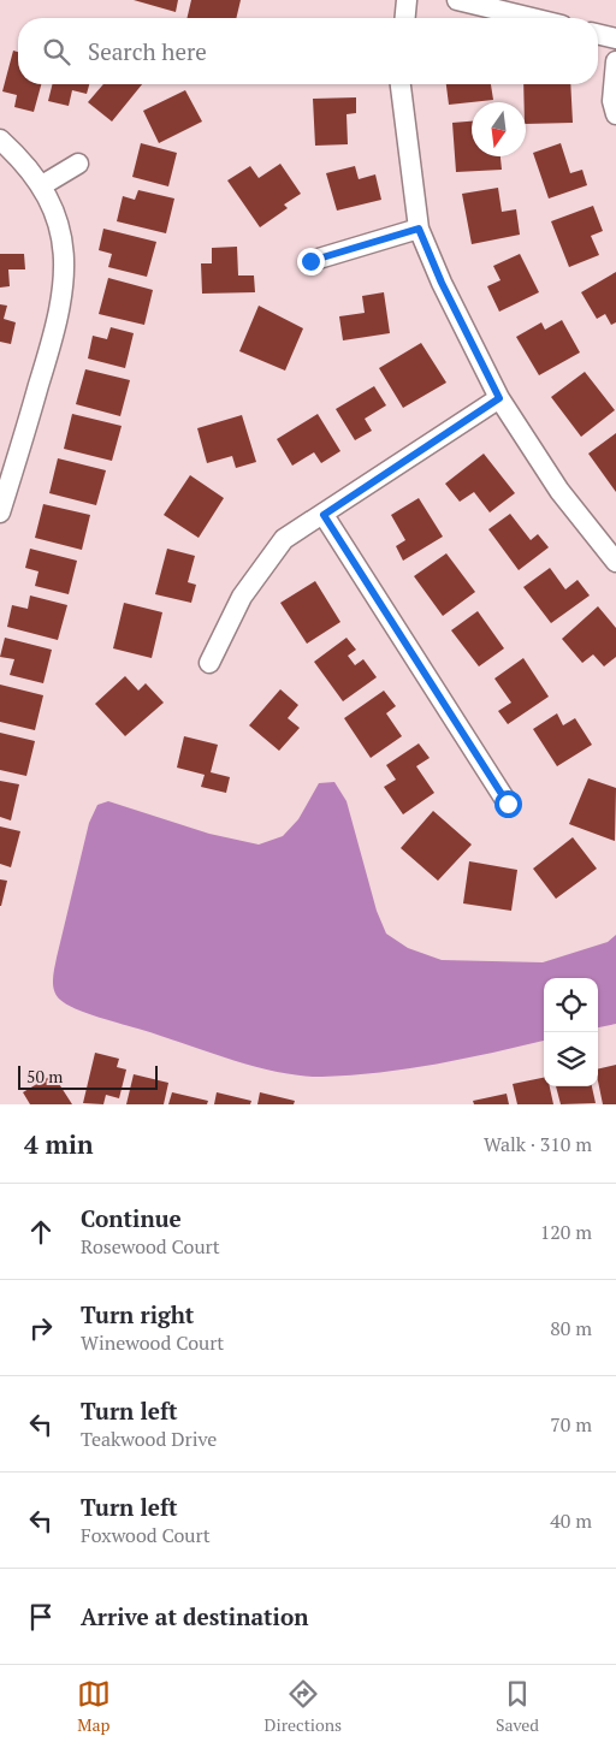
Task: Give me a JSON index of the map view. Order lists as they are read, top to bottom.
{
  "scale_bar": "50 m",
  "north": "bottom",
  "page": {
    "search": "Search here",
    "scale": "50 m",
    "heading": ["4 min", "Walk · 310 m"],
    "list": [
      ["Continue", "Rosewood Court", "120 m"],
      ["Turn right", "Winewood Court", "80 m"],
      ["Turn left", "Teakwood Drive", "70 m"],
      ["Turn left", "Foxwood Court", "40 m"],
      "Arrive at destination"
    ],
    "nav": ["Map", "Directions", "Saved"]
  }
}
